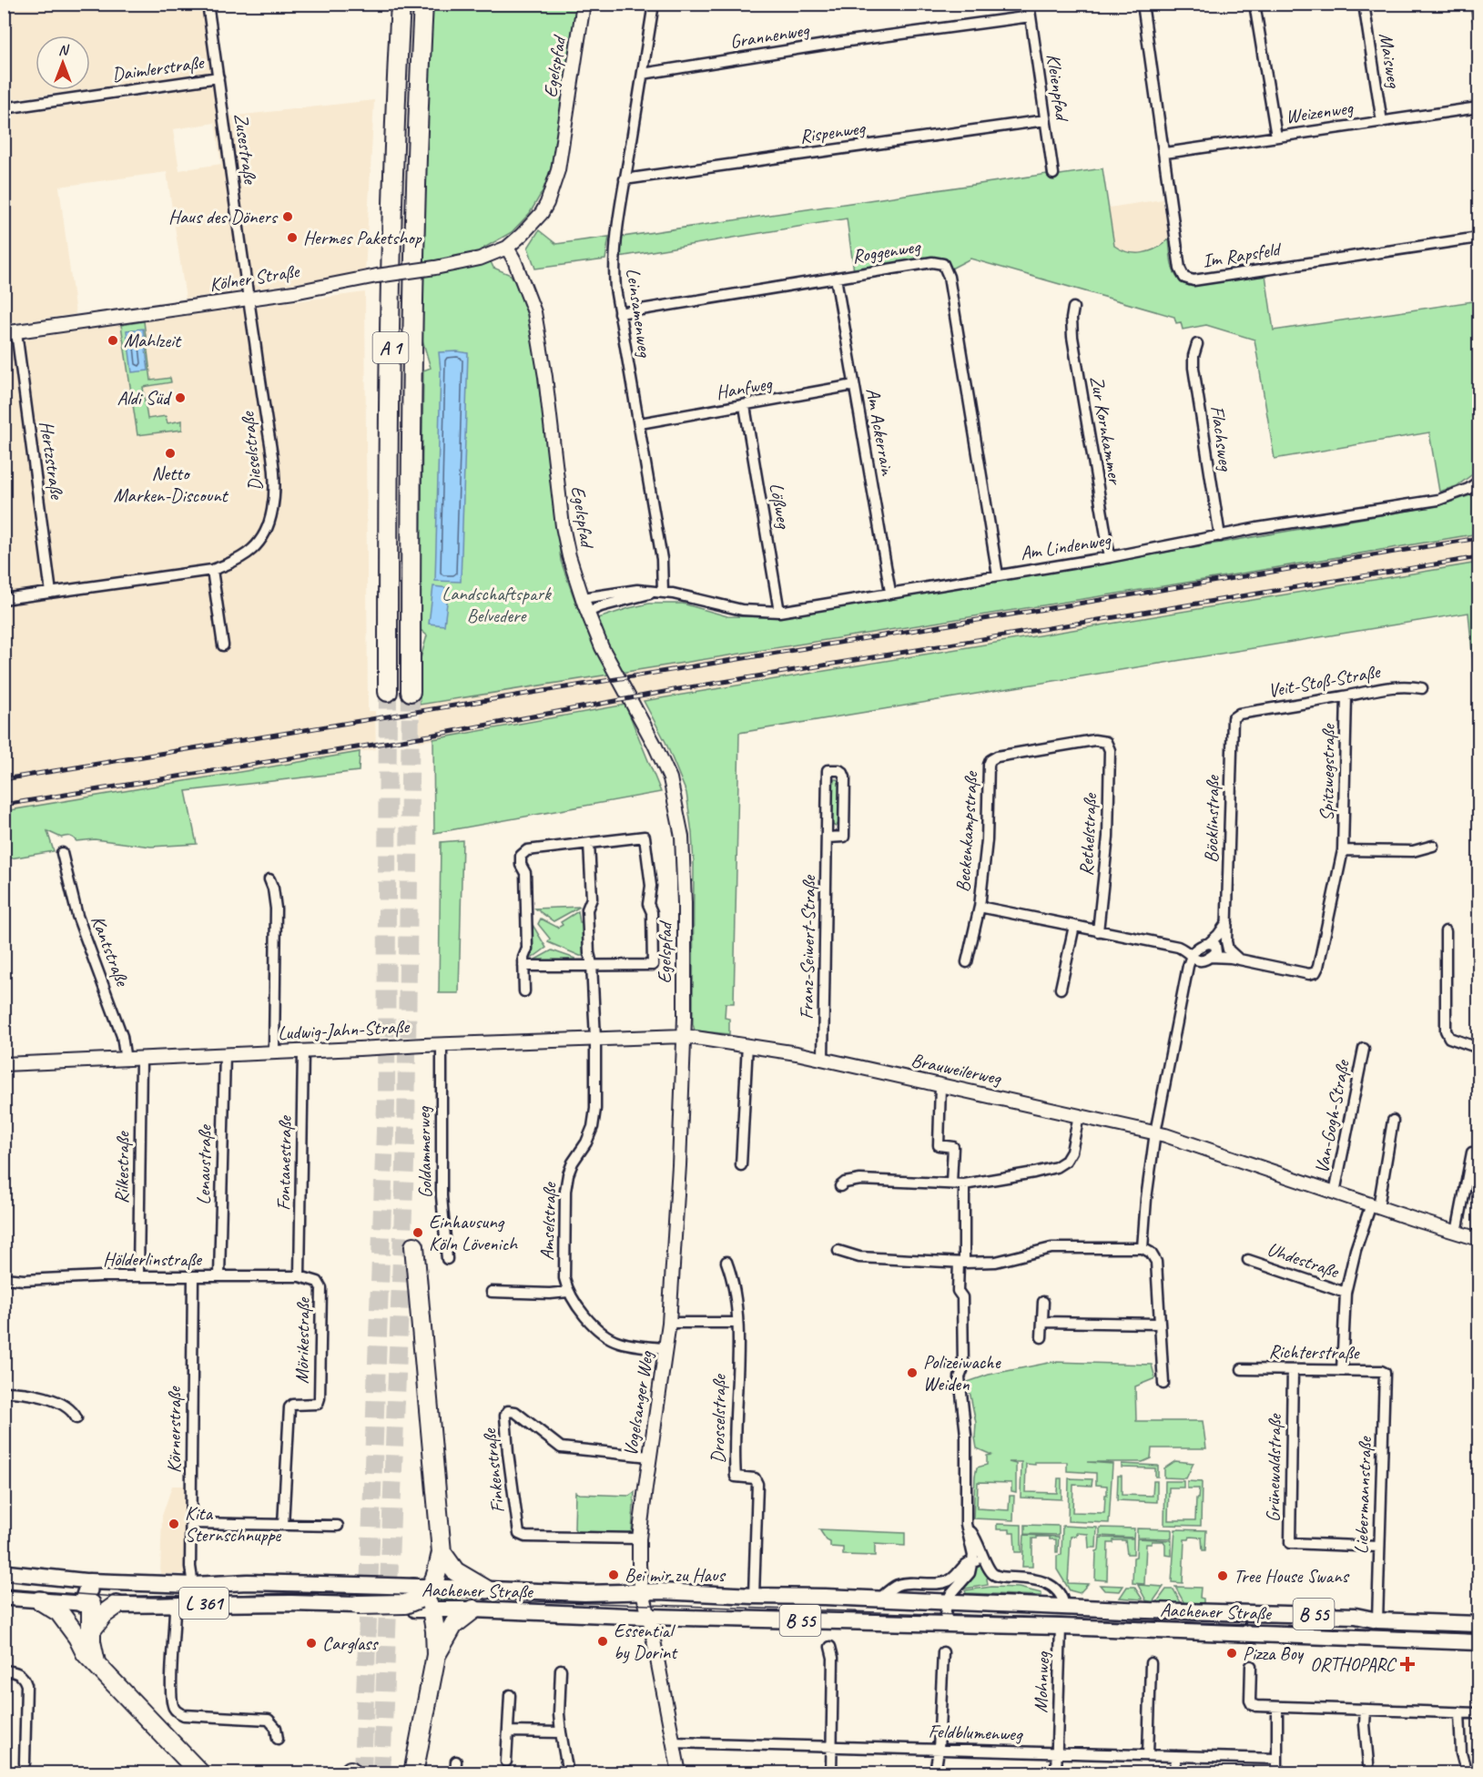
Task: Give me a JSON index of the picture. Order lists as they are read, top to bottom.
{
  "streets": {
    "highway": ["A 1"],
    "main road": ["Aachener Straße", "L 361", "B 55"],
    "street": [
      "Grannenweg",
      "Maisweg",
      "Egelspfad",
      "Daimlerstraße",
      "Kleienpfad",
      "Weizenweg",
      "Rispenweg",
      "Zusestraße",
      "Roggenweg",
      "Im Rapsfeld",
      "Kölner Straße",
      "Leinsamenweg",
      "Hanfweg",
      "Zur Kornkammer",
      "Am Ackerrain",
      "Flachsweg",
      "Dieselstraße",
      "Hertzstraße",
      "Lößweg",
      "Am Lindenweg",
      "Veit-Stoß-Straße",
      "Spitzwegstraße",
      "Böcklinstraße",
      "Beckenkampstraße",
      "Rethelstraße",
      "Franz-Seiwert-Straße",
      "Kantstraße",
      "Ludwig-Jahn-Straße",
      "Brauweilerweg",
      "Van-Gogh-Straße",
      "Goldammerweg",
      "Fontanestraße",
      "Lenaustraße",
      "Rilkestraße",
      "Amselstraße",
      "Hölderlinstraße",
      "Uhdestraße",
      "Mörikestraße",
      "Richterstraße",
      "Vogelsanger Weg",
      "Drosselstraße",
      "Körnerstraße",
      "Grünewaldstraße",
      "Finkenstraße",
      "Liebermannstraße",
      "Mohnweg",
      "Feldblumenweg"
    ]
  },
  "crossings": [
    ["Grannenweg", "Kleienpfad"],
    ["Grannenweg", "Leinsamenweg"],
    ["Maisweg", "Weizenweg"],
    ["Egelspfad", "Kölner Straße"],
    ["Egelspfad", "Am Lindenweg"],
    ["Egelspfad", "Ludwig-Jahn-Straße"],
    ["Egelspfad", "Brauweilerweg"],
    ["Egelspfad", "Vogelsanger Weg"],
    ["Daimlerstraße", "Zusestraße"],
    ["Kleienpfad", "Rispenweg"],
    ["Weizenweg", "Im Rapsfeld"],
    ["Rispenweg", "Leinsamenweg"],
    ["Zusestraße", "Kölner Straße"],
    ["Zusestraße", "Dieselstraße"],
    ["Roggenweg", "Leinsamenweg"],
    ["Roggenweg", "Am Ackerrain"],
    ["Roggenweg", "Am Lindenweg"],
    ["Kölner Straße", "Dieselstraße"],
    ["Kölner Straße", "Hertzstraße"],
    ["Leinsamenweg", "Hanfweg"],
    ["Leinsamenweg", "Am Lindenweg"],
    ["Hanfweg", "Am Ackerrain"],
    ["Hanfweg", "Lößweg"],
    ["Zur Kornkammer", "Am Lindenweg"],
    ["Am Ackerrain", "Am Lindenweg"],
    ["Flachsweg", "Am Lindenweg"],
    ["Dieselstraße", "Hertzstraße"],
    ["Lößweg", "Am Lindenweg"],
    ["Veit-Stoß-Straße", "Spitzwegstraße"],
    ["Veit-Stoß-Straße", "Böcklinstraße"],
    ["Beckenkampstraße", "Rethelstraße"],
    ["Franz-Seiwert-Straße", "Brauweilerweg"],
    ["Kantstraße", "Ludwig-Jahn-Straße"],
    ["Ludwig-Jahn-Straße", "Brauweilerweg"],
    ["Ludwig-Jahn-Straße", "Goldammerweg"],
    ["Ludwig-Jahn-Straße", "Fontanestraße"],
    ["Ludwig-Jahn-Straße", "Lenaustraße"],
    ["Ludwig-Jahn-Straße", "Rilkestraße"],
    ["Ludwig-Jahn-Straße", "Amselstraße"],
    ["Ludwig-Jahn-Straße", "Vogelsanger Weg"],
    ["Brauweilerweg", "Van-Gogh-Straße"],
    ["Brauweilerweg", "Vogelsanger Weg"],
    ["Fontanestraße", "Hölderlinstraße"],
    ["Fontanestraße", "Mörikestraße"],
    ["Lenaustraße", "Hölderlinstraße"],
    ["Rilkestraße", "Hölderlinstraße"],
    ["Amselstraße", "Vogelsanger Weg"],
    ["Hölderlinstraße", "Mörikestraße"],
    ["Hölderlinstraße", "Körnerstraße"],
    ["Richterstraße", "Grünewaldstraße"],
    ["Richterstraße", "Liebermannstraße"],
    ["Vogelsanger Weg", "Finkenstraße"],
    ["Vogelsanger Weg", "Aachener Straße"],
    ["Vogelsanger Weg", "Feldblumenweg"],
    ["Drosselstraße", "Aachener Straße"],
    ["Körnerstraße", "Aachener Straße"],
    ["Grünewaldstraße", "Liebermannstraße"],
    ["Liebermannstraße", "Aachener Straße"],
    ["Aachener Straße", "Mohnweg"],
    ["Mohnweg", "Feldblumenweg"]
  ],
  "parks": ["Landschaftspark Belvedere"],
  "places": {
    "other": [
      "Haus des Döners",
      "Hermes Paketshop",
      "Mahlzeit",
      "Aldi Süd",
      "Netto Marken-Discount",
      "Einhausung Köln Lövenich",
      "Polizeiwache Weiden",
      "Kita Sternschnuppe",
      "Bei mir zu Haus",
      "Tree House Swans",
      "Essential by Dorint",
      "Carglass",
      "Pizza Boy"
    ],
    "health": ["ORTHOPARC"]
  },
  "north": "top"
}
